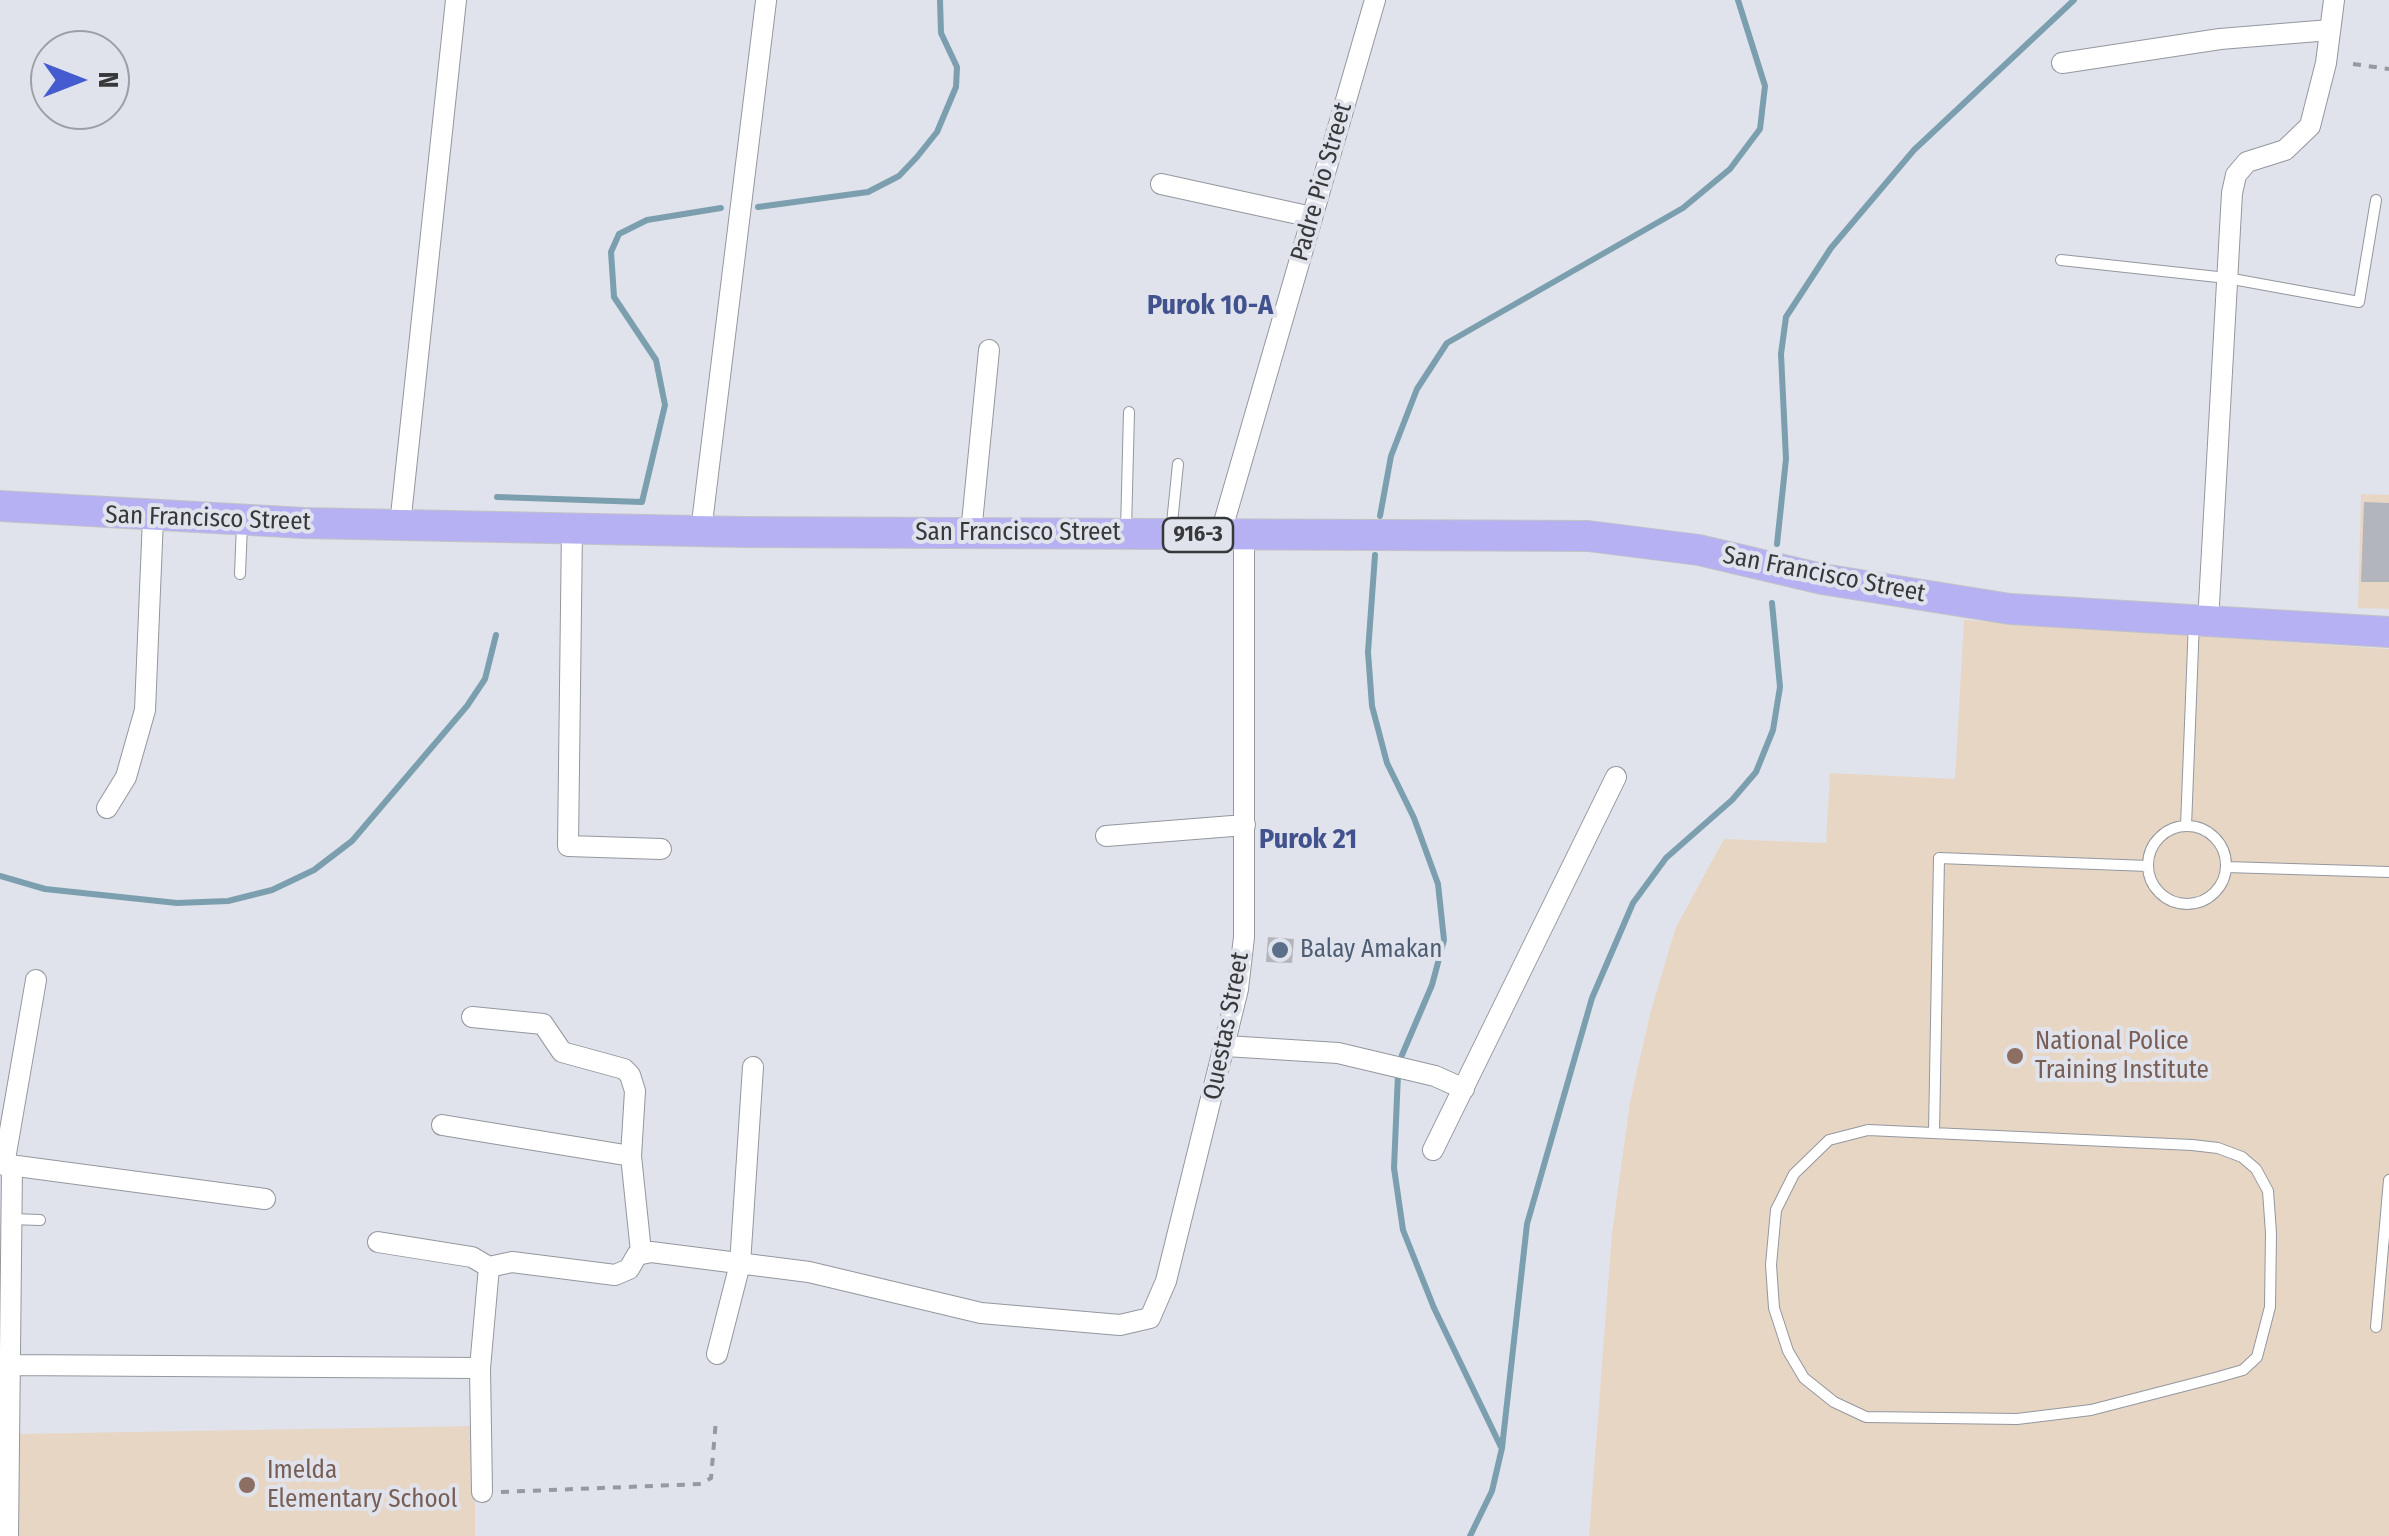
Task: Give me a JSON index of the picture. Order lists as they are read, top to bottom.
{
  "streets": {
    "main road": ["San Francisco Street", "916-3"],
    "street": ["Padre Pio Street", "Questas Street"]
  },
  "crossings": [
    ["Padre Pio Street", "San Francisco Street"],
    ["Padre Pio Street", "Questas Street"],
    ["San Francisco Street", "Questas Street"]
  ],
  "districts": ["Purok 10-A", "Purok 21"],
  "places": ["Balay Amakan", "National Police Training Institute", "Imelda Elementary School"],
  "north": "right"
}
